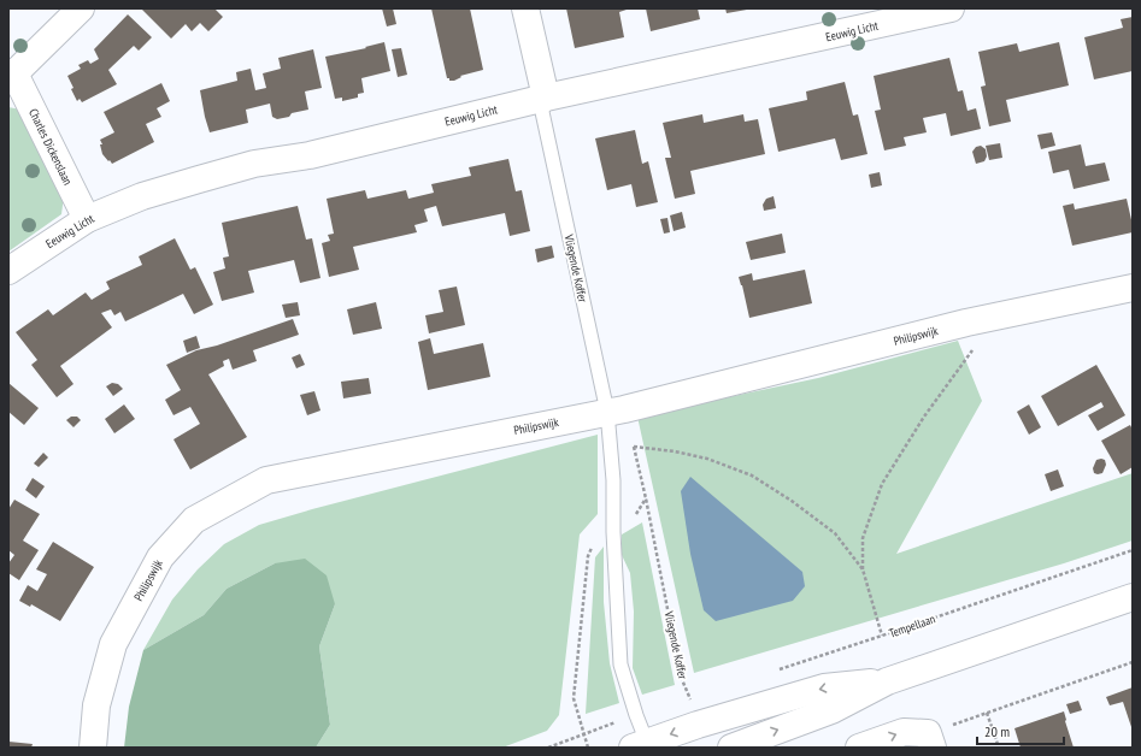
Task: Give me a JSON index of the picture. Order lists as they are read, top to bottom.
{
  "streets": {
    "street": [
      "Eeuwig Licht",
      "Charles Dickenslaan",
      "Vliegende Koffer",
      "Philipswijk"
    ],
    "path": ["Tempellaan"]
  },
  "crossings": [
    ["Eeuwig Licht", "Charles Dickenslaan"],
    ["Eeuwig Licht", "Vliegende Koffer"],
    ["Vliegende Koffer", "Philipswijk"]
  ],
  "scale_bar": "20 m"
}
